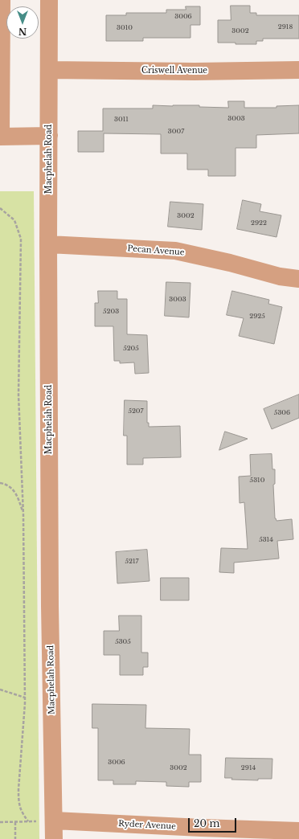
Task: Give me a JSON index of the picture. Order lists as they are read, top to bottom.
{
  "streets": {
    "street": [
      "Criswell Avenue",
      "Macphelah Road",
      "Pecan Avenue",
      "Ryder Avenue"
    ]
  },
  "crossings": [
    ["Criswell Avenue", "Macphelah Road"],
    ["Macphelah Road", "Pecan Avenue"],
    ["Macphelah Road", "Ryder Avenue"]
  ],
  "house_numbers": [
    "3006",
    "2918",
    "3010",
    "3002",
    "3003",
    "3011",
    "3007",
    "3002",
    "2922",
    "3003",
    "5203",
    "2925",
    "5205",
    "5207",
    "5306",
    "5310",
    "5314",
    "5217",
    "5305",
    "3006",
    "3002",
    "2914"
  ],
  "scale_bar": "20 m",
  "north": "bottom"
}
